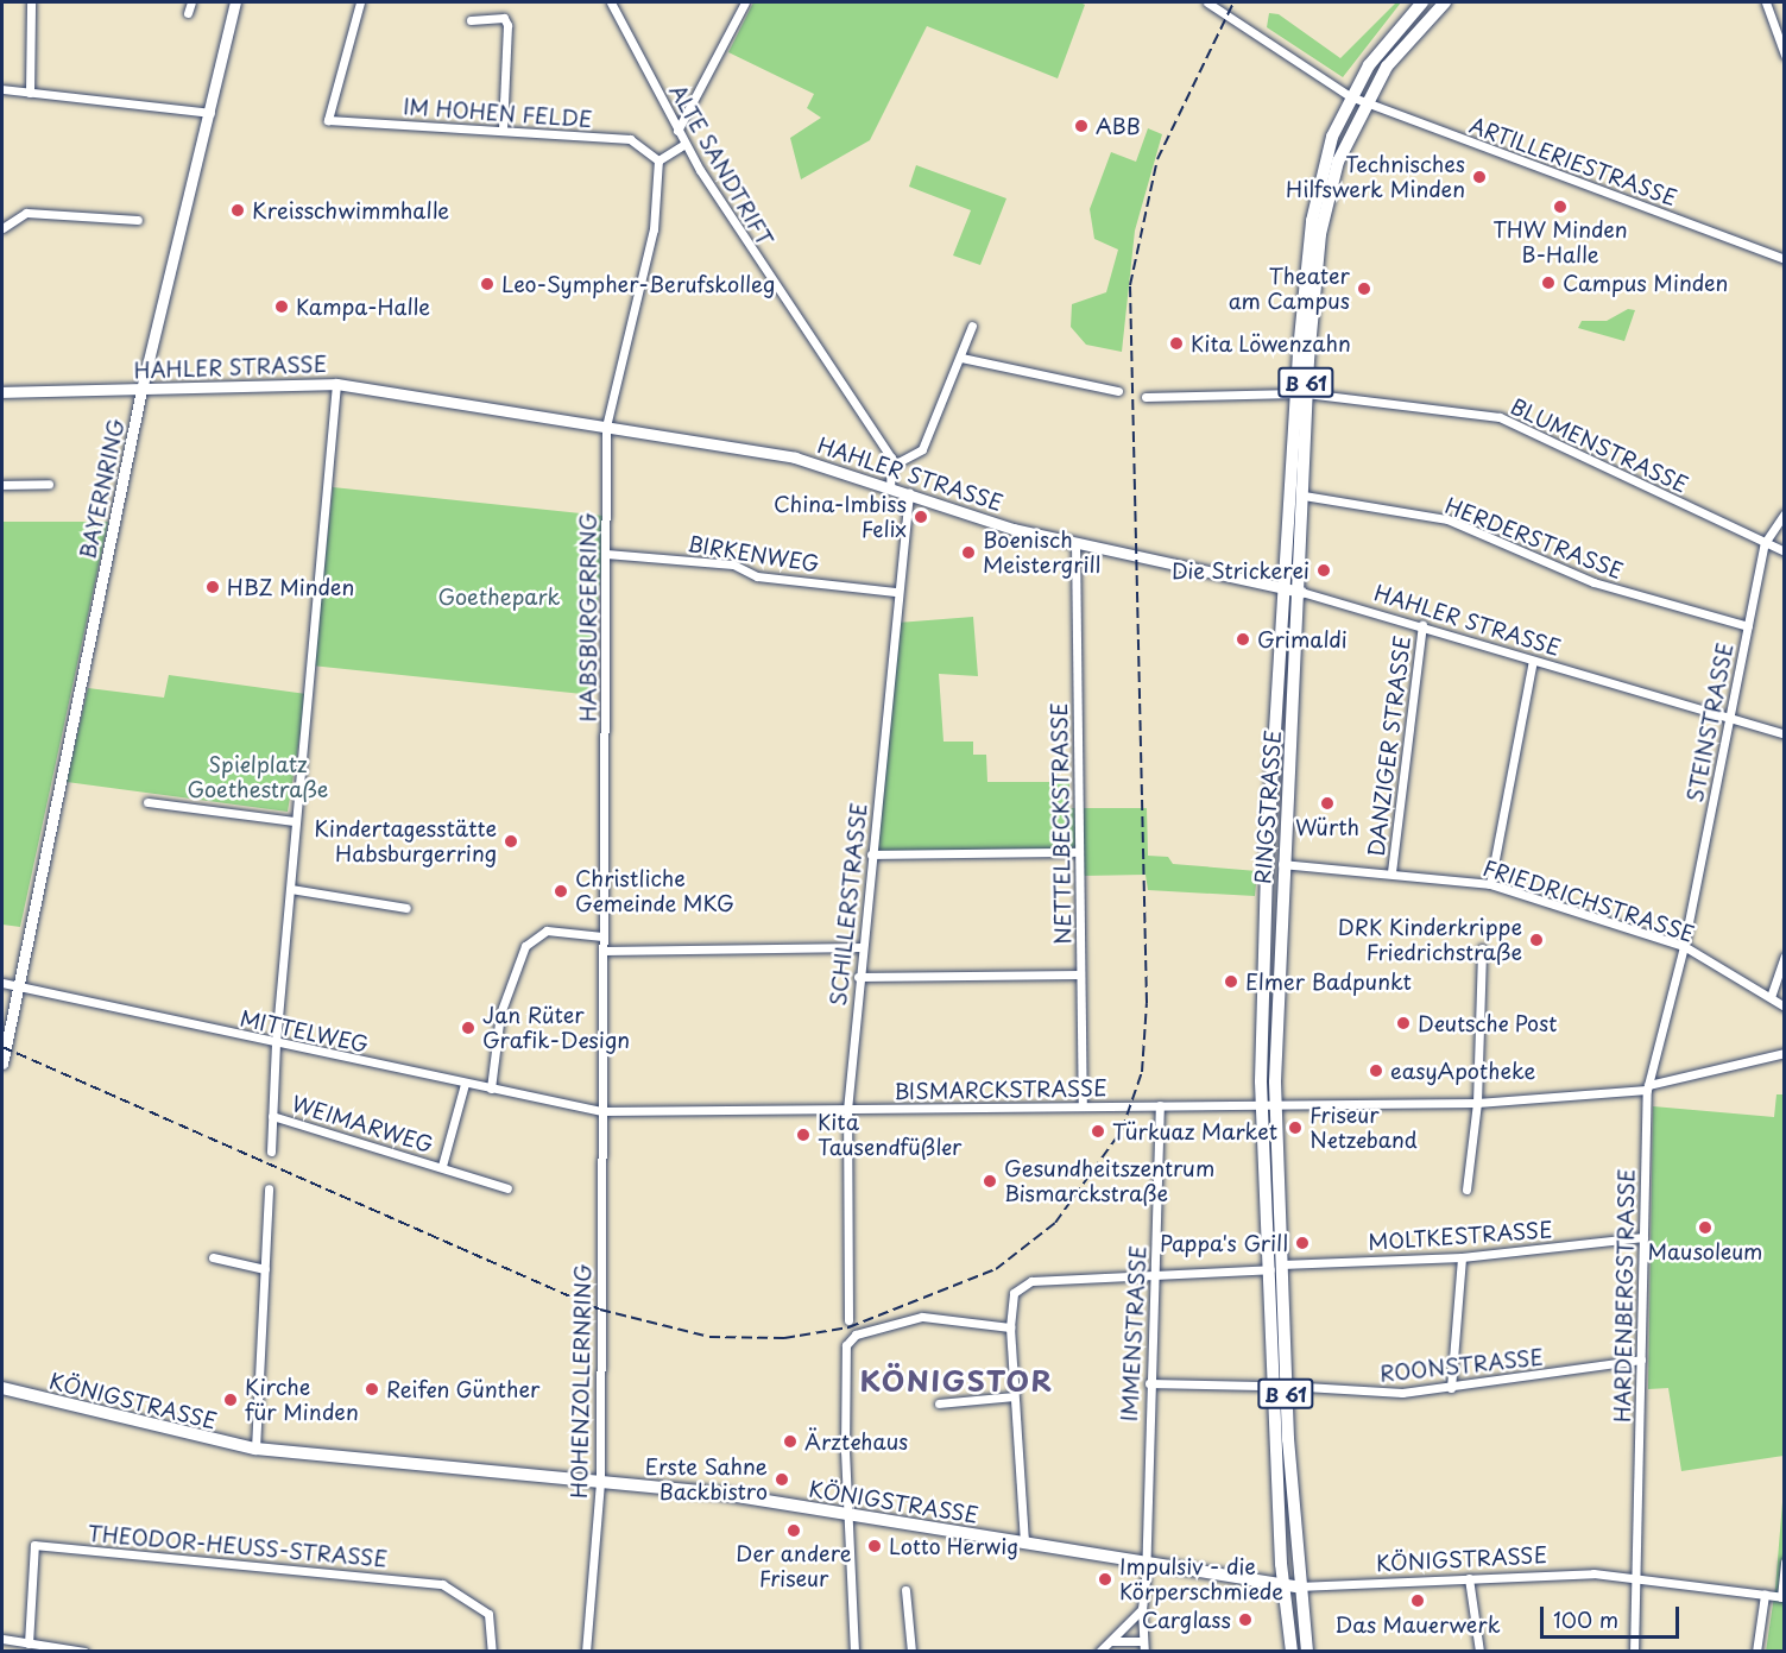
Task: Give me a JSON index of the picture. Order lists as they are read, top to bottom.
{
  "streets": {
    "main road": ["B 61", "RINGSTRASSE", "KÖNIGSTRASSE"],
    "street": [
      "IM HOHEN FELDE",
      "ARTILLERIESTRASSE",
      "ALTE SANDTRIFT",
      "HAHLER STRASSE",
      "BLUMENSTRASSE",
      "BAYERNRING",
      "HERDERSTRASSE",
      "BIRKENWEG",
      "HABSBURGERRING",
      "STEINSTRASSE",
      "DANZIGER STRASSE",
      "NETTELBECKSTRASSE",
      "FRIEDRICHSTRASSE",
      "SCHILLERSTRASSE",
      "MITTELWEG",
      "BISMARCKSTRASSE",
      "WEIMARWEG",
      "MOLTKESTRASSE",
      "HARDENBERGSTRASSE",
      "IMMENSTRASSE",
      "ROONSTRASSE",
      "HOHENZOLLERNRING",
      "THEODOR-HEUSS-STRASSE"
    ]
  },
  "crossings": [
    ["IM HOHEN FELDE", "HABSBURGERRING"],
    ["ARTILLERIESTRASSE", "RINGSTRASSE"],
    ["HAHLER STRASSE", "BAYERNRING"],
    ["HAHLER STRASSE", "HABSBURGERRING"],
    ["HAHLER STRASSE", "STEINSTRASSE"],
    ["HAHLER STRASSE", "DANZIGER STRASSE"],
    ["HAHLER STRASSE", "RINGSTRASSE"],
    ["HAHLER STRASSE", "NETTELBECKSTRASSE"],
    ["HAHLER STRASSE", "SCHILLERSTRASSE"],
    ["BLUMENSTRASSE", "STEINSTRASSE"],
    ["BLUMENSTRASSE", "RINGSTRASSE"],
    ["BAYERNRING", "MITTELWEG"],
    ["HERDERSTRASSE", "STEINSTRASSE"],
    ["HERDERSTRASSE", "RINGSTRASSE"],
    ["BIRKENWEG", "HABSBURGERRING"],
    ["BIRKENWEG", "SCHILLERSTRASSE"],
    ["HABSBURGERRING", "MITTELWEG"],
    ["HABSBURGERRING", "BISMARCKSTRASSE"],
    ["HABSBURGERRING", "HOHENZOLLERNRING"],
    ["STEINSTRASSE", "FRIEDRICHSTRASSE"],
    ["STEINSTRASSE", "HARDENBERGSTRASSE"],
    ["DANZIGER STRASSE", "FRIEDRICHSTRASSE"],
    ["RINGSTRASSE", "FRIEDRICHSTRASSE"],
    ["RINGSTRASSE", "BISMARCKSTRASSE"],
    ["RINGSTRASSE", "MOLTKESTRASSE"],
    ["RINGSTRASSE", "ROONSTRASSE"],
    ["RINGSTRASSE", "KÖNIGSTRASSE"],
    ["NETTELBECKSTRASSE", "BISMARCKSTRASSE"],
    ["FRIEDRICHSTRASSE", "HARDENBERGSTRASSE"],
    ["SCHILLERSTRASSE", "BISMARCKSTRASSE"],
    ["MITTELWEG", "BISMARCKSTRASSE"],
    ["MITTELWEG", "WEIMARWEG"],
    ["MITTELWEG", "HOHENZOLLERNRING"],
    ["BISMARCKSTRASSE", "HARDENBERGSTRASSE"],
    ["BISMARCKSTRASSE", "IMMENSTRASSE"],
    ["BISMARCKSTRASSE", "HOHENZOLLERNRING"],
    ["MOLTKESTRASSE", "HARDENBERGSTRASSE"],
    ["MOLTKESTRASSE", "IMMENSTRASSE"],
    ["HARDENBERGSTRASSE", "ROONSTRASSE"],
    ["HARDENBERGSTRASSE", "KÖNIGSTRASSE"],
    ["IMMENSTRASSE", "KÖNIGSTRASSE"],
    ["HOHENZOLLERNRING", "KÖNIGSTRASSE"]
  ],
  "districts": ["KÖNIGSTOR"],
  "parks": ["Goethepark", "Spielplatz Goethestraße"],
  "places": [
    "ABB",
    "Technisches Hilfswerk Minden",
    "THW Minden B-Halle",
    "Kreisschwimmhalle",
    "Campus Minden",
    "Leo-Sympher-Berufskolleg",
    "Theater am Campus",
    "Kampa-Halle",
    "Kita Löwenzahn",
    "China-Imbiss Felix",
    "Boenisch Meistergrill",
    "Die Strickerei",
    "HBZ Minden",
    "Grimaldi",
    "Würth",
    "Kindertagesstätte Habsburgerring",
    "Christliche Gemeinde MKG",
    "DRK Kinderkrippe Friedrichstraße",
    "Elmer Badpunkt",
    "Deutsche Post",
    "Jan Rüter Grafik-Design",
    "easyApotheke",
    "Friseur Netzeband",
    "Türkuaz Market",
    "Kita Tausendfüßler",
    "Gesundheitszentrum Bismarckstraße",
    "Mausoleum",
    "Pappa's Grill",
    "Reifen Günther",
    "Kirche für Minden",
    "Ärztehaus",
    "Erste Sahne Backbistro",
    "Der andere Friseur",
    "Lotto Herwig",
    "Impulsiv - die Körperschmiede",
    "Das Mauerwerk",
    "Carglass"
  ],
  "scale_bar": "100 m"
}
